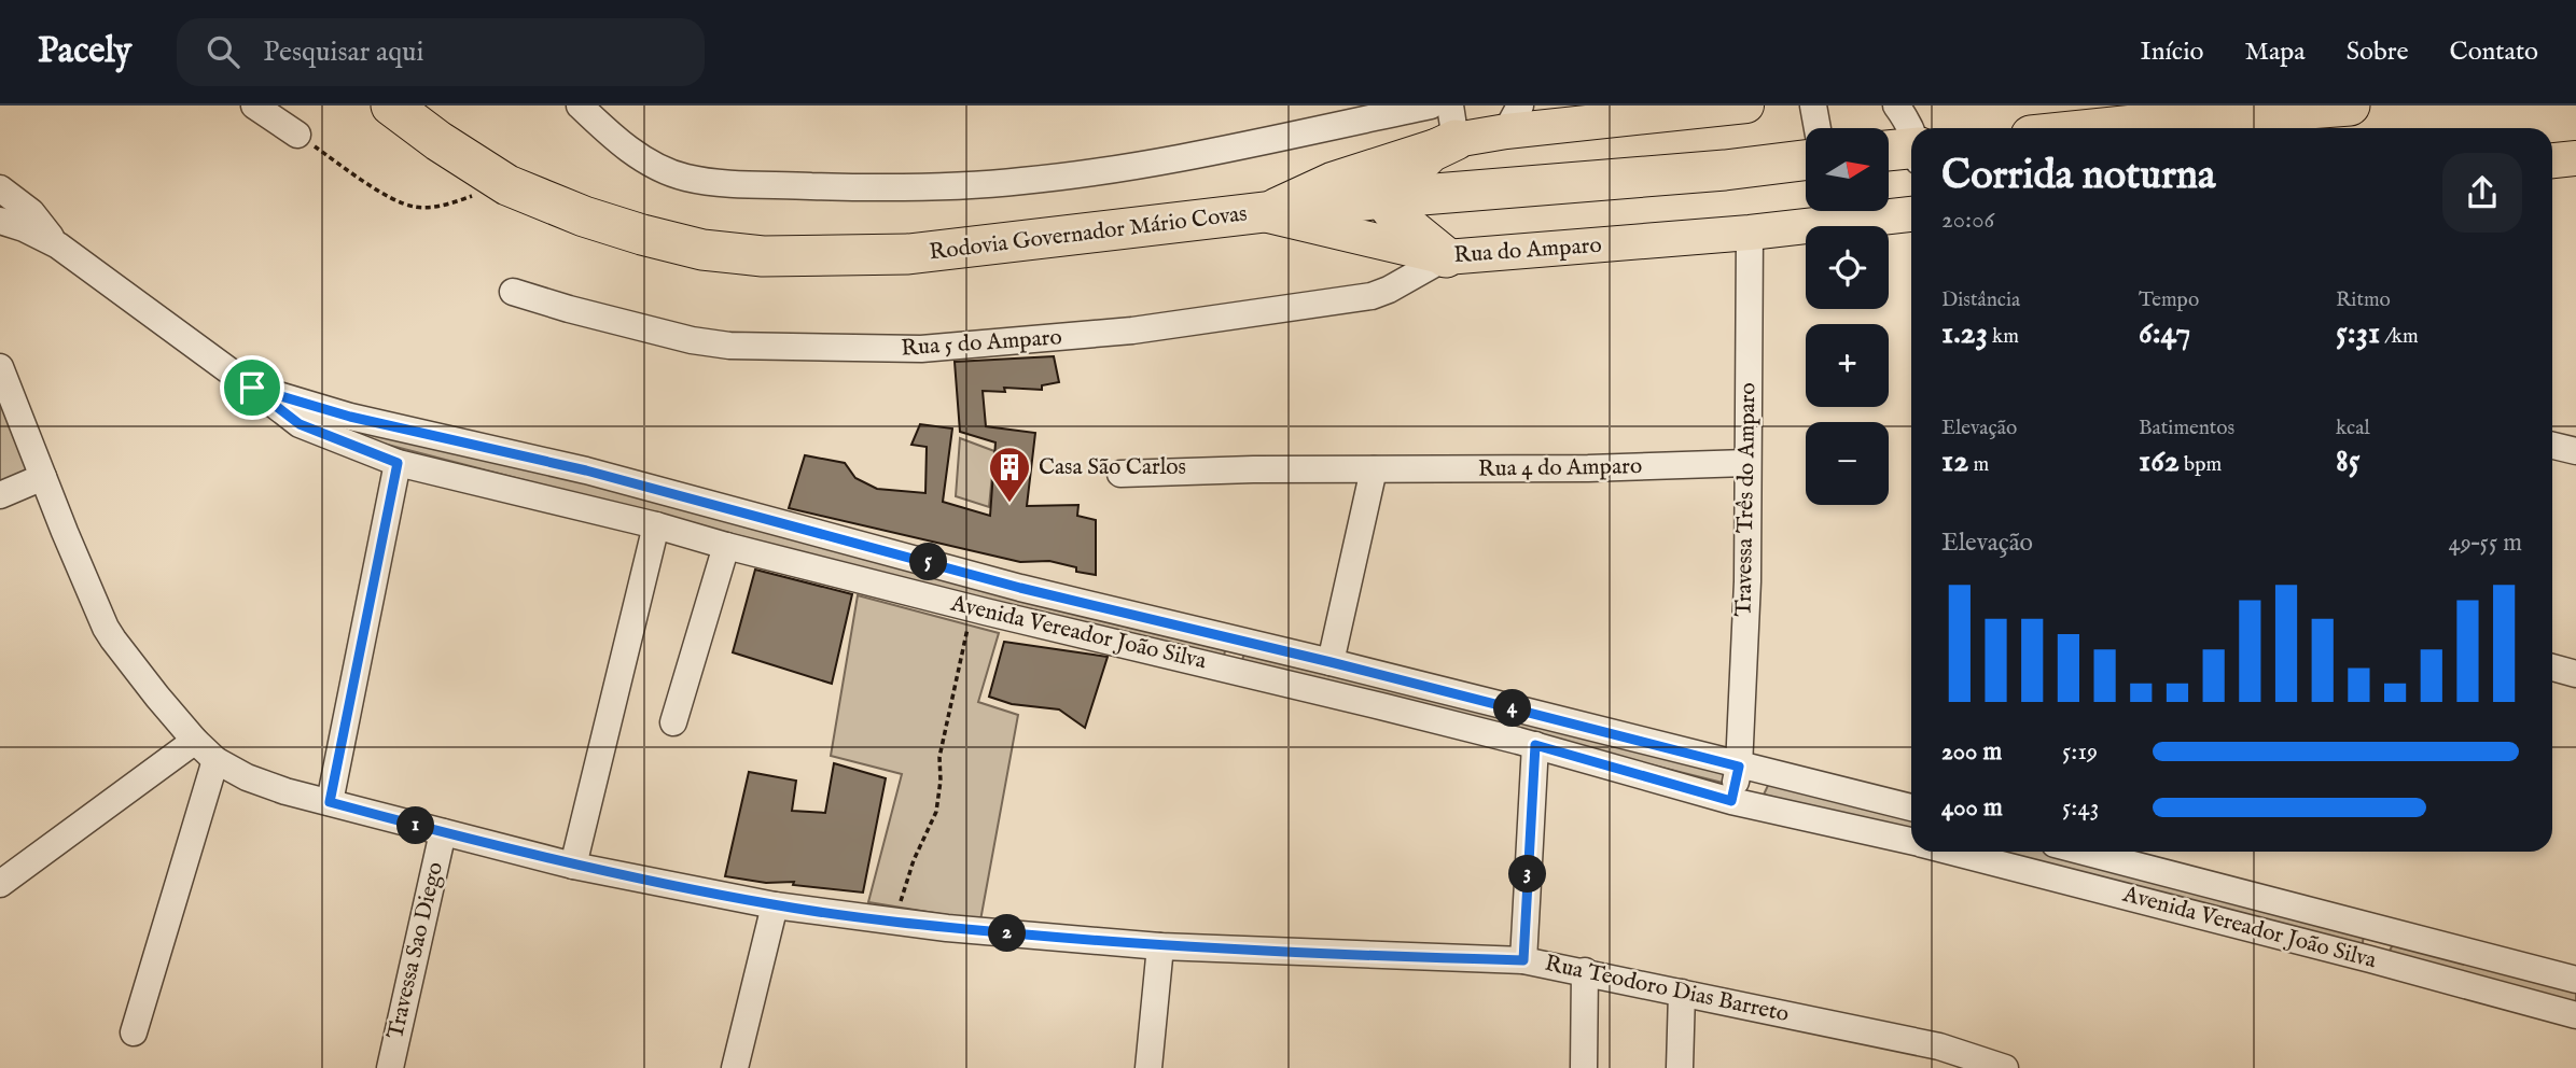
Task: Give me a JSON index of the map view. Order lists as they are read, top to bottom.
{
  "streets": {
    "highway": ["Rodovia Governador Mário Covas"],
    "main road": ["Rua do Amparo"],
    "street": [
      "Rua 5 do Amparo",
      "Rua 4 do Amparo",
      "Travessa Três do Amparo",
      "Avenida Vereador João Silva",
      "Travessa Sao Diego",
      "Rua Teodoro Dias Barreto"
    ]
  },
  "crossings": [
    ["Rodovia Governador Mário Covas", "Rua do Amparo"],
    ["Rua do Amparo", "Rua 5 do Amparo"],
    ["Rua do Amparo", "Travessa Três do Amparo"],
    ["Rua 4 do Amparo", "Travessa Três do Amparo"],
    ["Travessa Três do Amparo", "Avenida Vereador João Silva"],
    ["Travessa Sao Diego", "Rua Teodoro Dias Barreto"]
  ],
  "places": {
    "building": ["Casa São Carlos"]
  },
  "north": "right",
  "page": {
    "header": "Pacely",
    "search": "Pesquisar aqui",
    "nav": [
      "Início",
      "Mapa",
      "Sobre",
      "Contato"
    ],
    "map_buttons": ["+", "−"],
    "heading": ["Corrida noturna", "20:06"],
    "stats": [
      ["Distância", "1.23 km"],
      ["Tempo", "6:47"],
      ["Ritmo", "5:31 /km"],
      ["Elevação", "12 m"],
      ["Batimentos", "162 bpm"],
      ["kcal", "85"]
    ],
    "chart": ["Elevação", "49–55 m"],
    "pins": [
      "5",
      "4",
      "1",
      "3",
      "2"
    ],
    "list": [
      {
        "name": "200 m",
        "note": "5:19"
      },
      {
        "name": "400 m",
        "note": "5:43"
      }
    ]
  }
}
